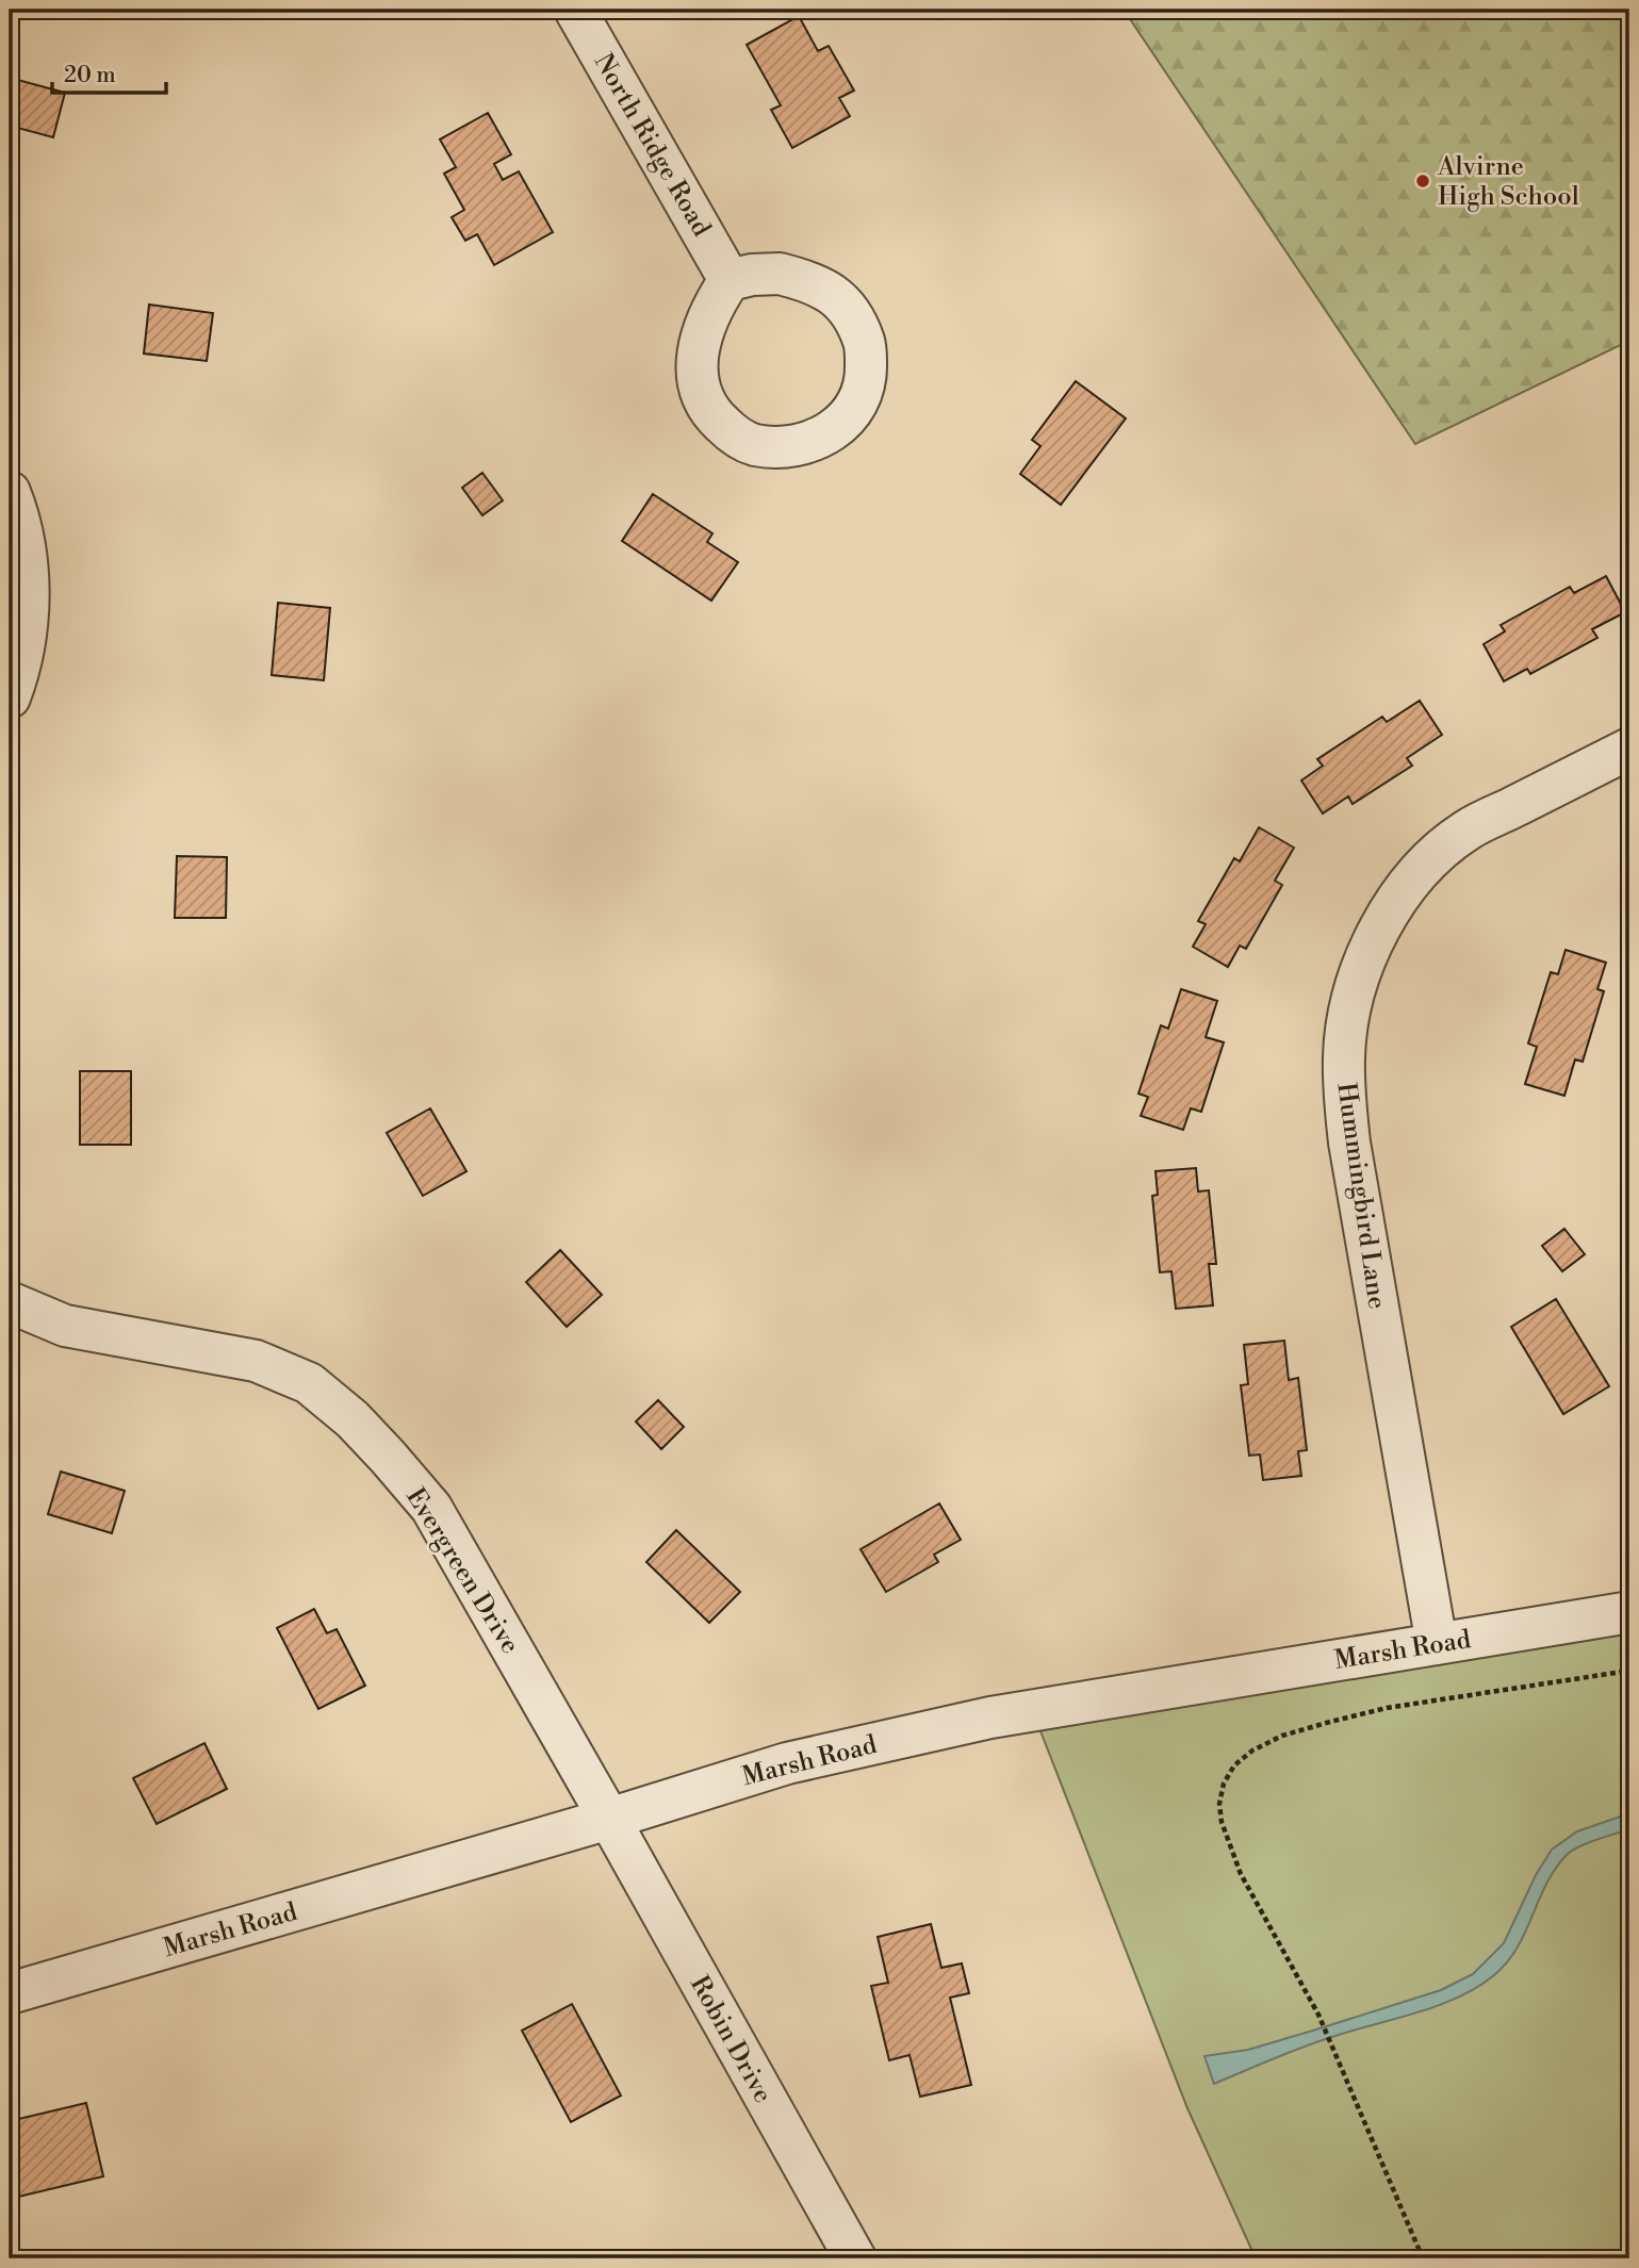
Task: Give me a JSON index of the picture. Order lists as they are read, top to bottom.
{
  "streets": {
    "street": [
      "North Ridge Road",
      "Hummingbird Lane",
      "Evergreen Drive",
      "Marsh Road",
      "Robin Drive"
    ]
  },
  "crossings": [
    ["Hummingbird Lane", "Marsh Road"],
    ["Evergreen Drive", "Marsh Road"],
    ["Evergreen Drive", "Robin Drive"],
    ["Marsh Road", "Robin Drive"]
  ],
  "places": ["Alvirne High School"],
  "scale_bar": "20 m"
}
